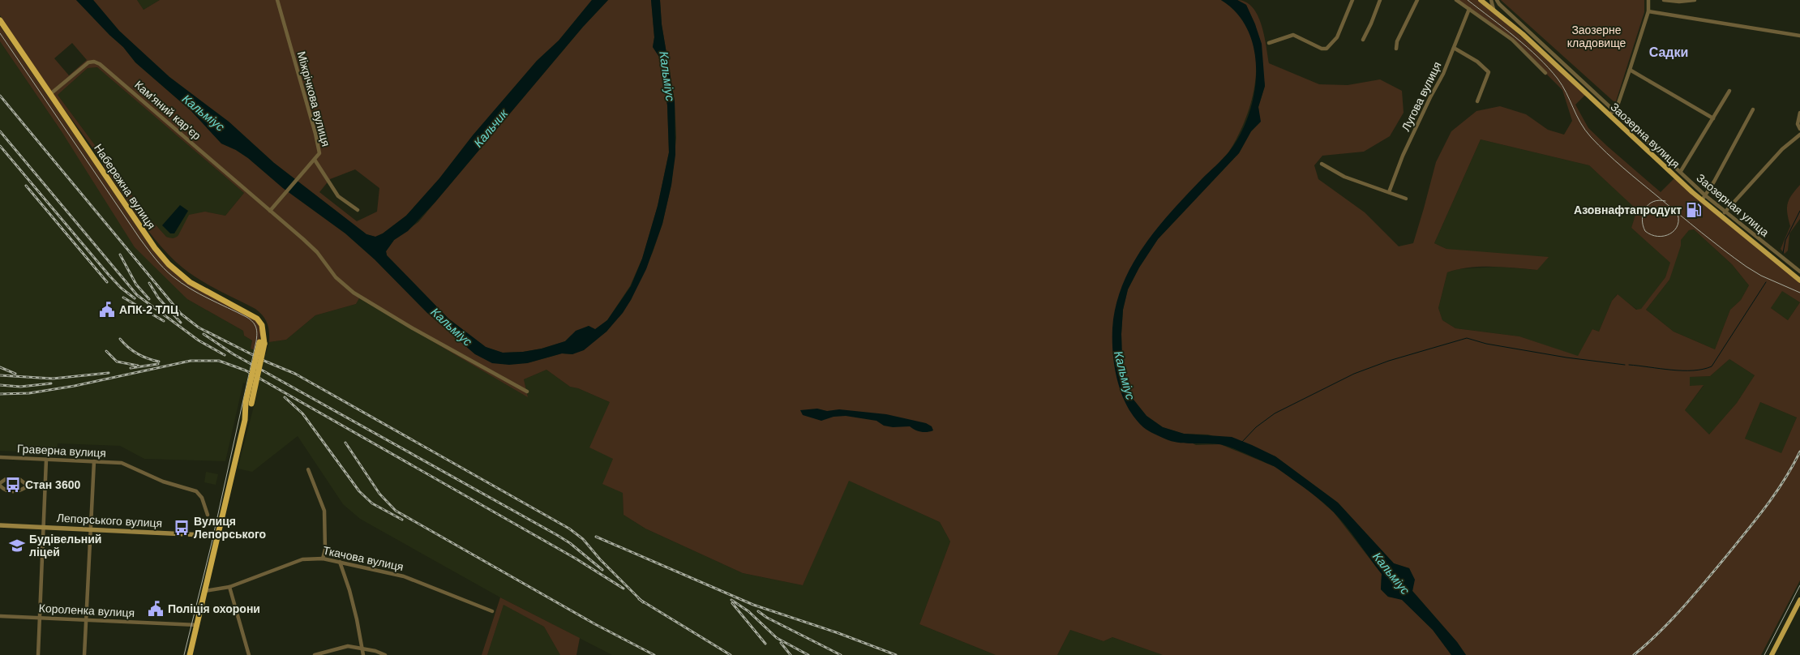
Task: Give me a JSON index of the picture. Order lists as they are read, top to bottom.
{
  "streets": {
    "highway": ["Набережна вулиця"],
    "main road": ["Заозерна вулиця", "Лепорського вулиця"],
    "street": [
      "Лугова вулиця",
      "Міжрічкова вулиця",
      "Кам'яний кар'єр",
      "Заозерная улица",
      "Граверна вулиця",
      "Ткачова вулиця",
      "Короленка вулиця"
    ]
  },
  "crossings": [
    ["Кам'яний кар'єр", "Набережна вулиця"],
    ["Заозерна вулиця", "Заозерная улица"],
    ["Набережна вулиця", "Лепорського вулиця"]
  ],
  "districts": ["Садки"],
  "water": ["Кальміус", "Кальчик"],
  "parks": ["Заозерне кладовище"],
  "places": {
    "fuel station": ["Азовнафтапродукт"],
    "public building": ["АПК-2 ТЛЦ", "Поліція охорони"],
    "bus stop": ["Стан 3600", "Вулиця Лепорського"],
    "school or university": ["Будівельний ліцей"]
  }
}
